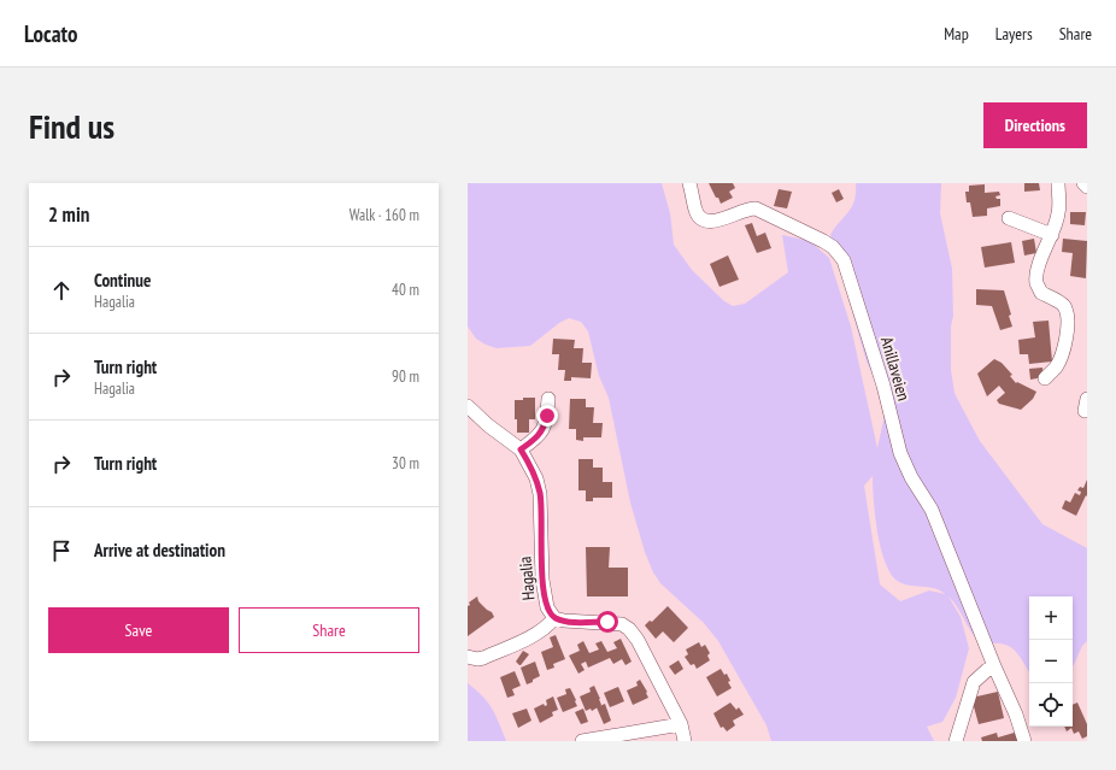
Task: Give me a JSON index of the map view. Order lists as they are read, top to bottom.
{
  "streets": {
    "street": ["Anillaveien", "Hagalia"]
  },
  "page": {
    "header": "Locato",
    "nav": ["Map", "Layers", "Share"],
    "buttons": [
      "Directions",
      ["Save", "Share"]
    ],
    "title": "Find us",
    "heading": ["2 min", "Walk · 160 m"],
    "list": [
      ["Continue", "Hagalia", "40 m"],
      ["Turn right", "Hagalia", "90 m"],
      ["Turn right", "30 m"],
      "Arrive at destination"
    ],
    "map_buttons": ["+", "−"]
  }
}
